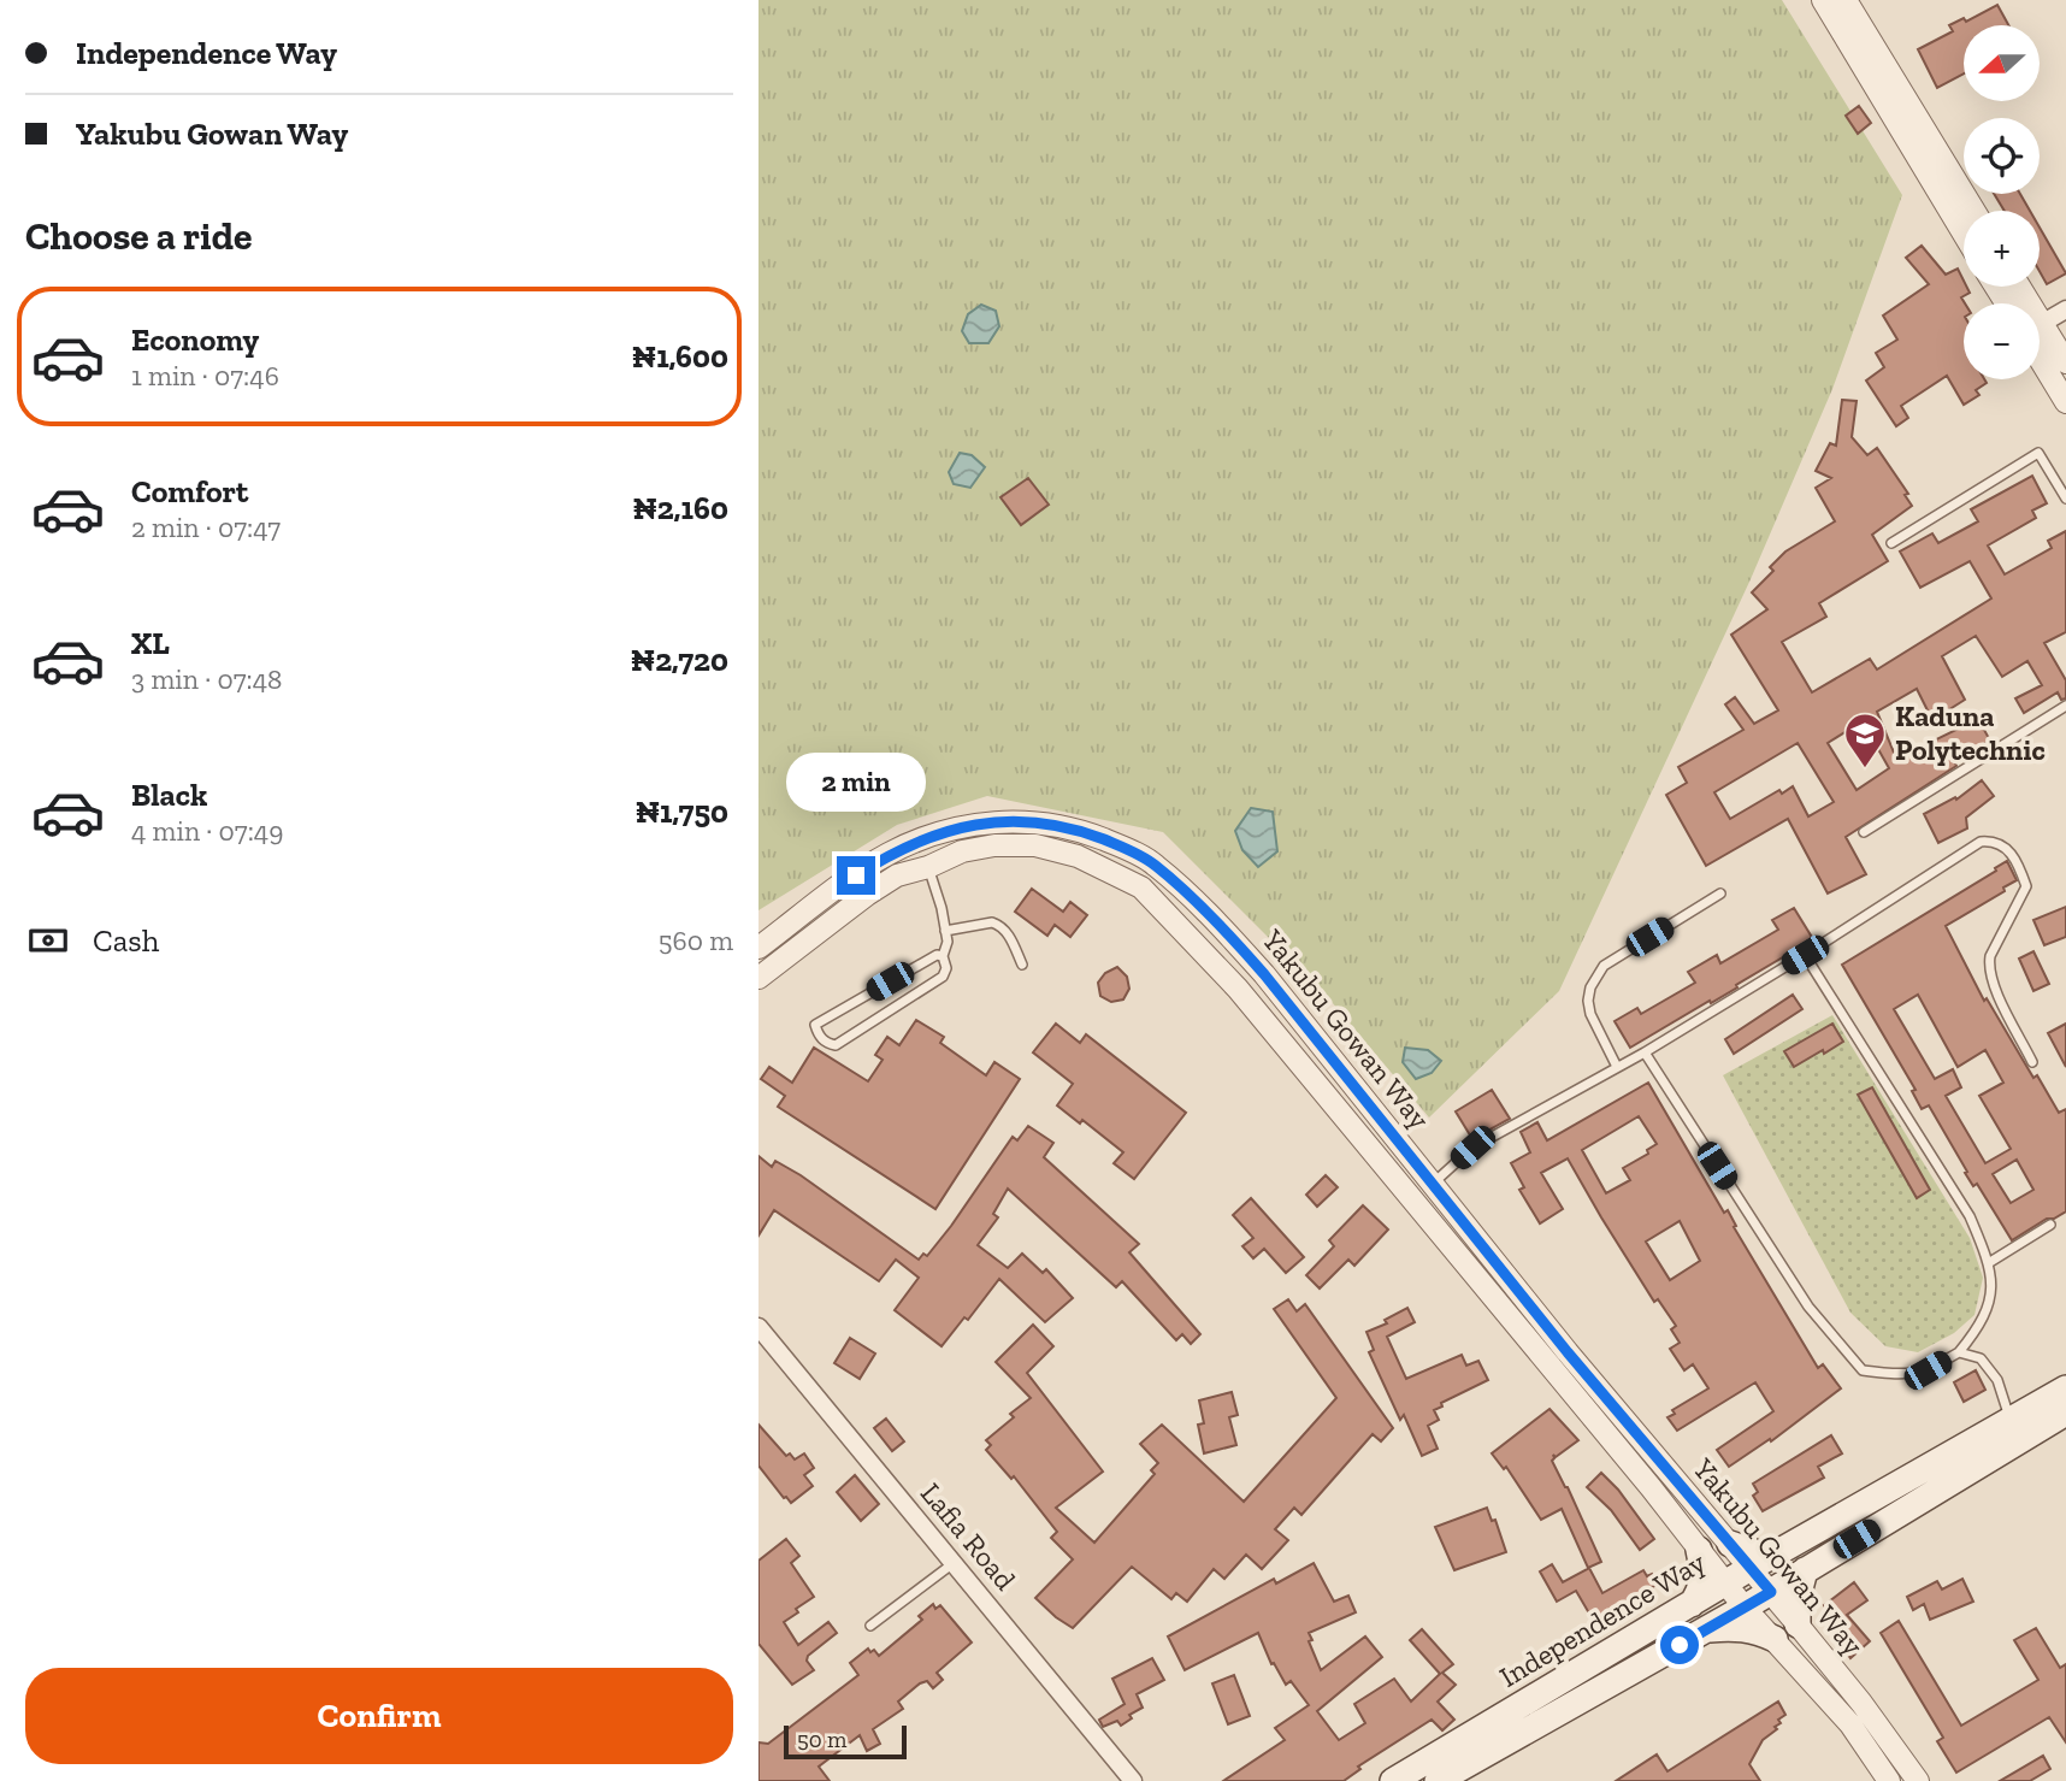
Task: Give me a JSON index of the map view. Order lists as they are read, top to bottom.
{
  "streets": {
    "main road": ["Independence Way"],
    "street": ["Yakubu Gowan Way", "Lafia Road"]
  },
  "crossings": [
    ["Yakubu Gowan Way", "Independence Way"]
  ],
  "places": {
    "school or university": ["Kaduna Polytechnic"]
  },
  "scale_bar": "50 m",
  "north": "left",
  "page": {
    "banner": ["Independence Way", "Yakubu Gowan Way"],
    "map_buttons": ["+", "−"],
    "heading": "Choose a ride",
    "list": [
      {
        "name": "Economy",
        "note": "1 min · 07:46",
        "value": "₦1,600"
      },
      {
        "name": "Comfort",
        "note": "2 min · 07:47",
        "value": "₦2,160"
      },
      {
        "name": "XL",
        "note": "3 min · 07:48",
        "value": "₦2,720"
      },
      {
        "name": "Black",
        "note": "4 min · 07:49",
        "value": "₦1,750"
      }
    ],
    "bubble": "2 min",
    "pay": ["Cash", "560 m"],
    "buttons": "Confirm",
    "scale": "50 m"
  }
}
